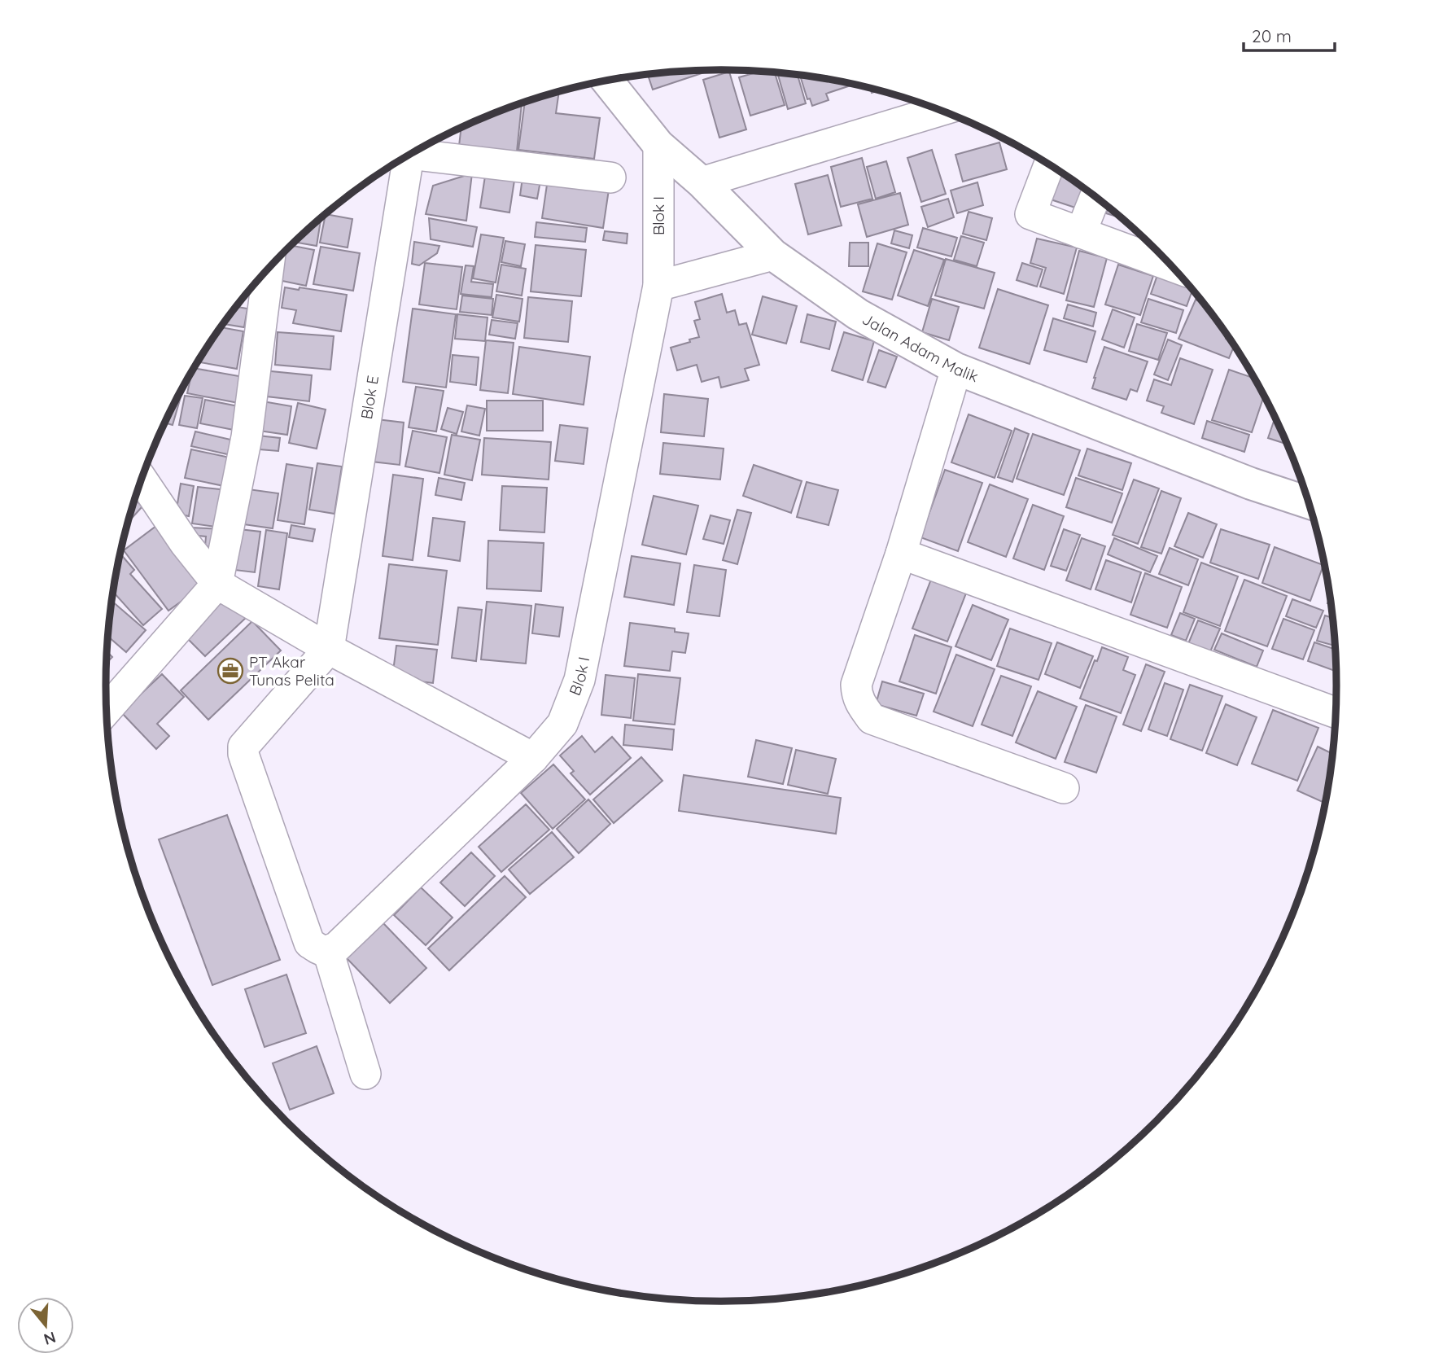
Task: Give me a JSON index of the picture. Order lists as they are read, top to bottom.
{
  "streets": {
    "street": ["Blok I", "Jalan Adam Malik", "Blok E"]
  },
  "crossings": [
    ["Blok I", "Jalan Adam Malik"]
  ],
  "places": {
    "office": ["PT Akar Tunas Pelita"]
  },
  "scale_bar": "20 m",
  "north": "bottom"
}
